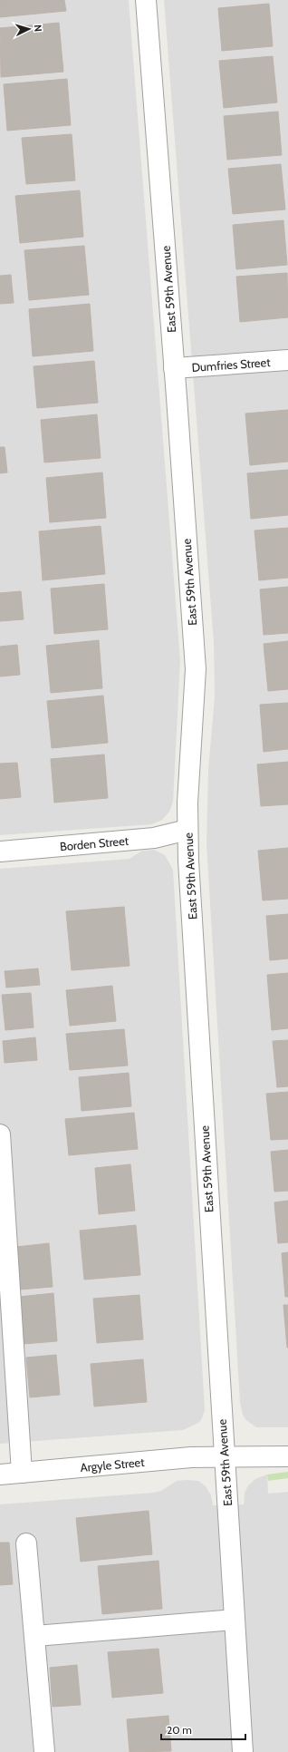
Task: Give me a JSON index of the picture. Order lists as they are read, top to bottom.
{
  "streets": {
    "street": [
      "East 59th Avenue",
      "Dumfries Street",
      "Borden Street",
      "Argyle Street"
    ]
  },
  "crossings": [
    ["East 59th Avenue", "Dumfries Street"],
    ["East 59th Avenue", "Borden Street"],
    ["East 59th Avenue", "Argyle Street"]
  ],
  "scale_bar": "20 m",
  "north": "right"
}
